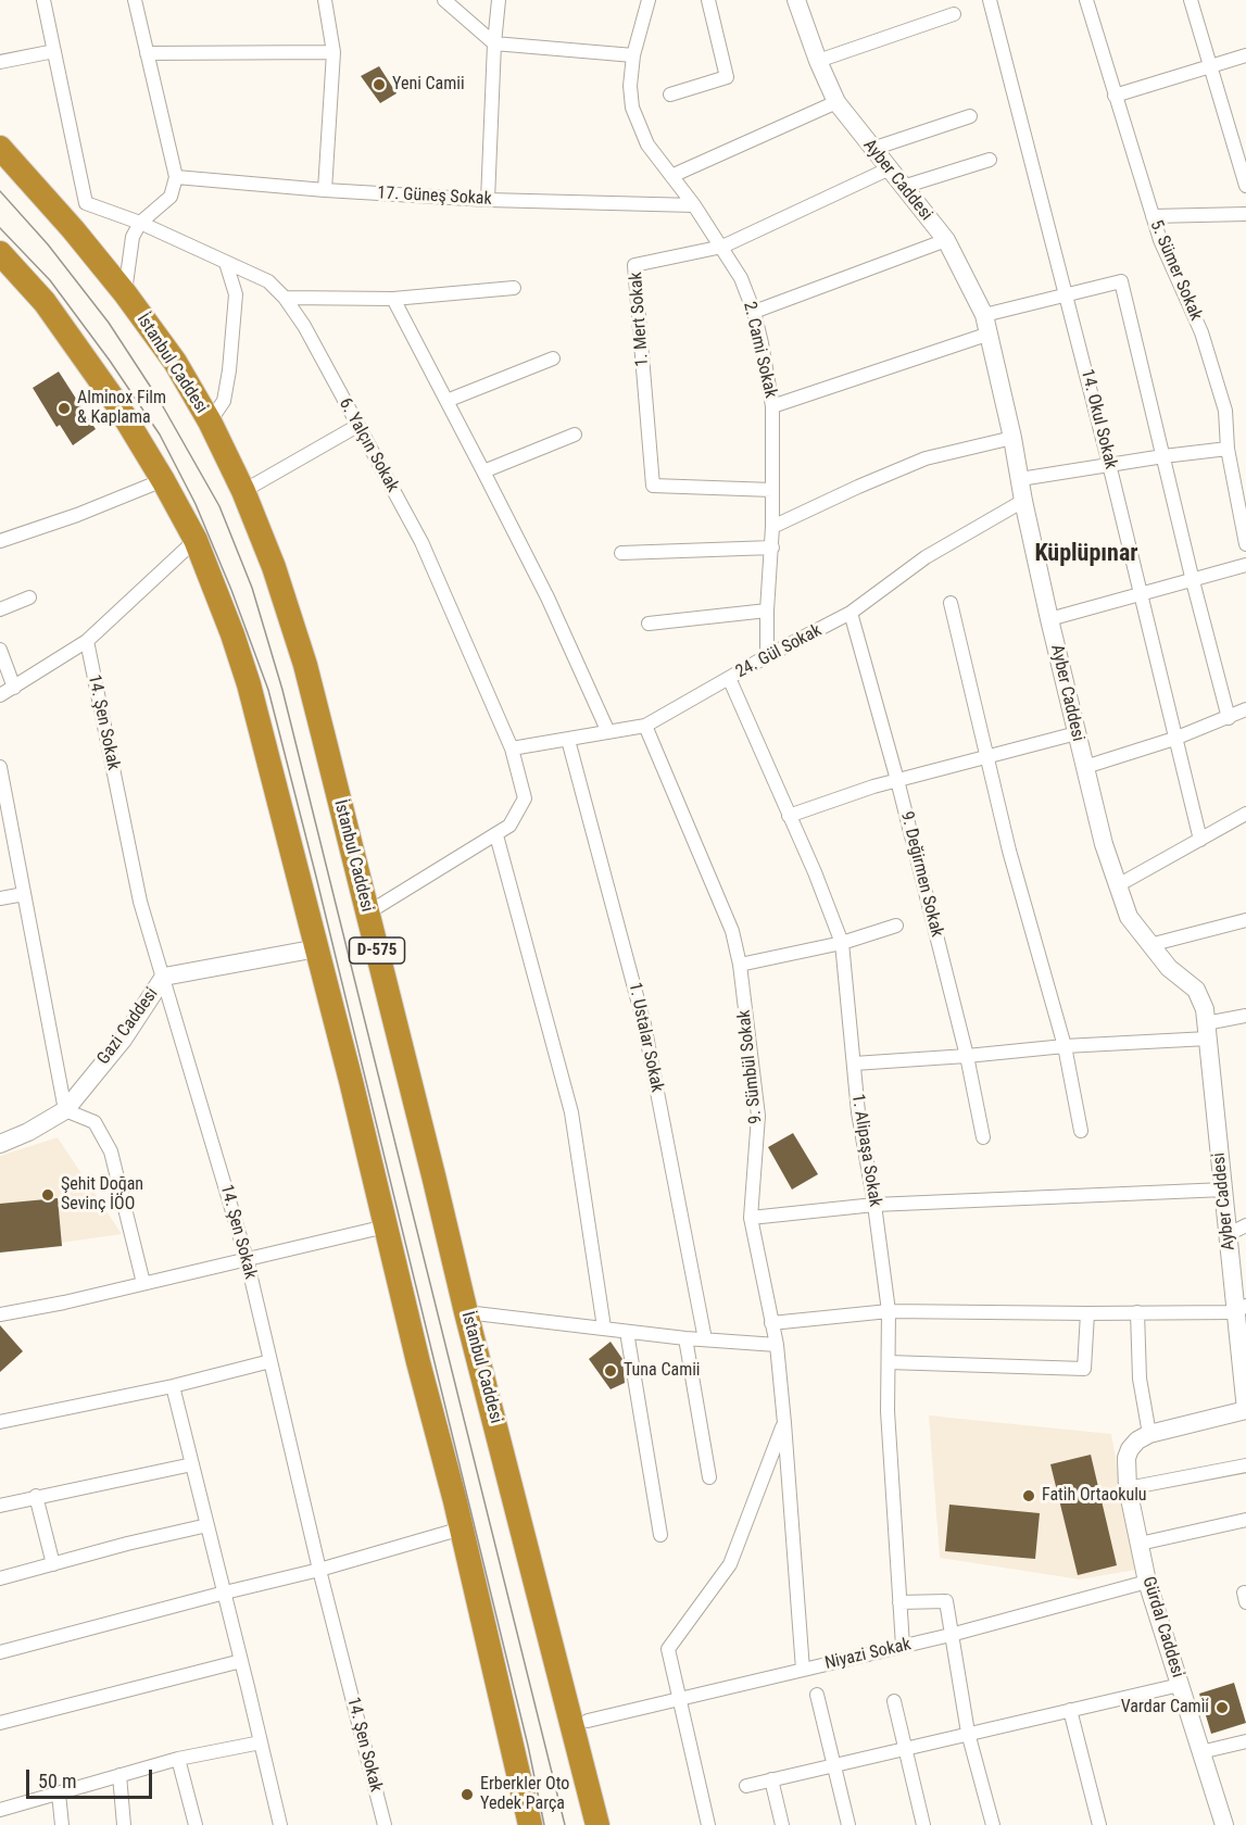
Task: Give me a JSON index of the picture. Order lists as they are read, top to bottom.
{
  "streets": {
    "highway": ["İstanbul Caddesi", "D-575"],
    "main road": ["Ayber Caddesi", "Gazi Caddesi", "Gürdal Caddesi"],
    "street": [
      "17. Güneş Sokak",
      "5. Sümer Sokak",
      "1. Mert Sokak",
      "2. Cami Sokak",
      "14. Okul Sokak",
      "6. Yalçın Sokak",
      "24. Gül Sokak",
      "14. Şen Sokak",
      "9. Değirmen Sokak",
      "1. Ustalar Sokak",
      "9. Sümbül Sokak",
      "1. Alipaşa Sokak",
      "Niyazi Sokak"
    ]
  },
  "crossings": [
    ["Ayber Caddesi", "1. Mert Sokak"],
    ["Ayber Caddesi", "24. Gül Sokak"],
    ["17. Güneş Sokak", "2. Cami Sokak"],
    ["1. Mert Sokak", "2. Cami Sokak"],
    ["2. Cami Sokak", "24. Gül Sokak"],
    ["6. Yalçın Sokak", "24. Gül Sokak"],
    ["24. Gül Sokak", "9. Değirmen Sokak"],
    ["24. Gül Sokak", "1. Ustalar Sokak"],
    ["24. Gül Sokak", "9. Sümbül Sokak"],
    ["24. Gül Sokak", "1. Alipaşa Sokak"],
    ["14. Şen Sokak", "Gazi Caddesi"],
    ["9. Sümbül Sokak", "Niyazi Sokak"],
    ["1. Alipaşa Sokak", "Niyazi Sokak"],
    ["Gürdal Caddesi", "Niyazi Sokak"]
  ],
  "districts": ["Küplüpınar"],
  "places": [
    "Yeni Camii",
    "Alminox Film & Kaplama",
    "Şehit Doğan Sevinç İÖO",
    "Tuna Camii",
    "Fatih Ortaokulu",
    "Vardar Camii",
    "Erberkler Oto Yedek Parça"
  ],
  "scale_bar": "50 m"
}
